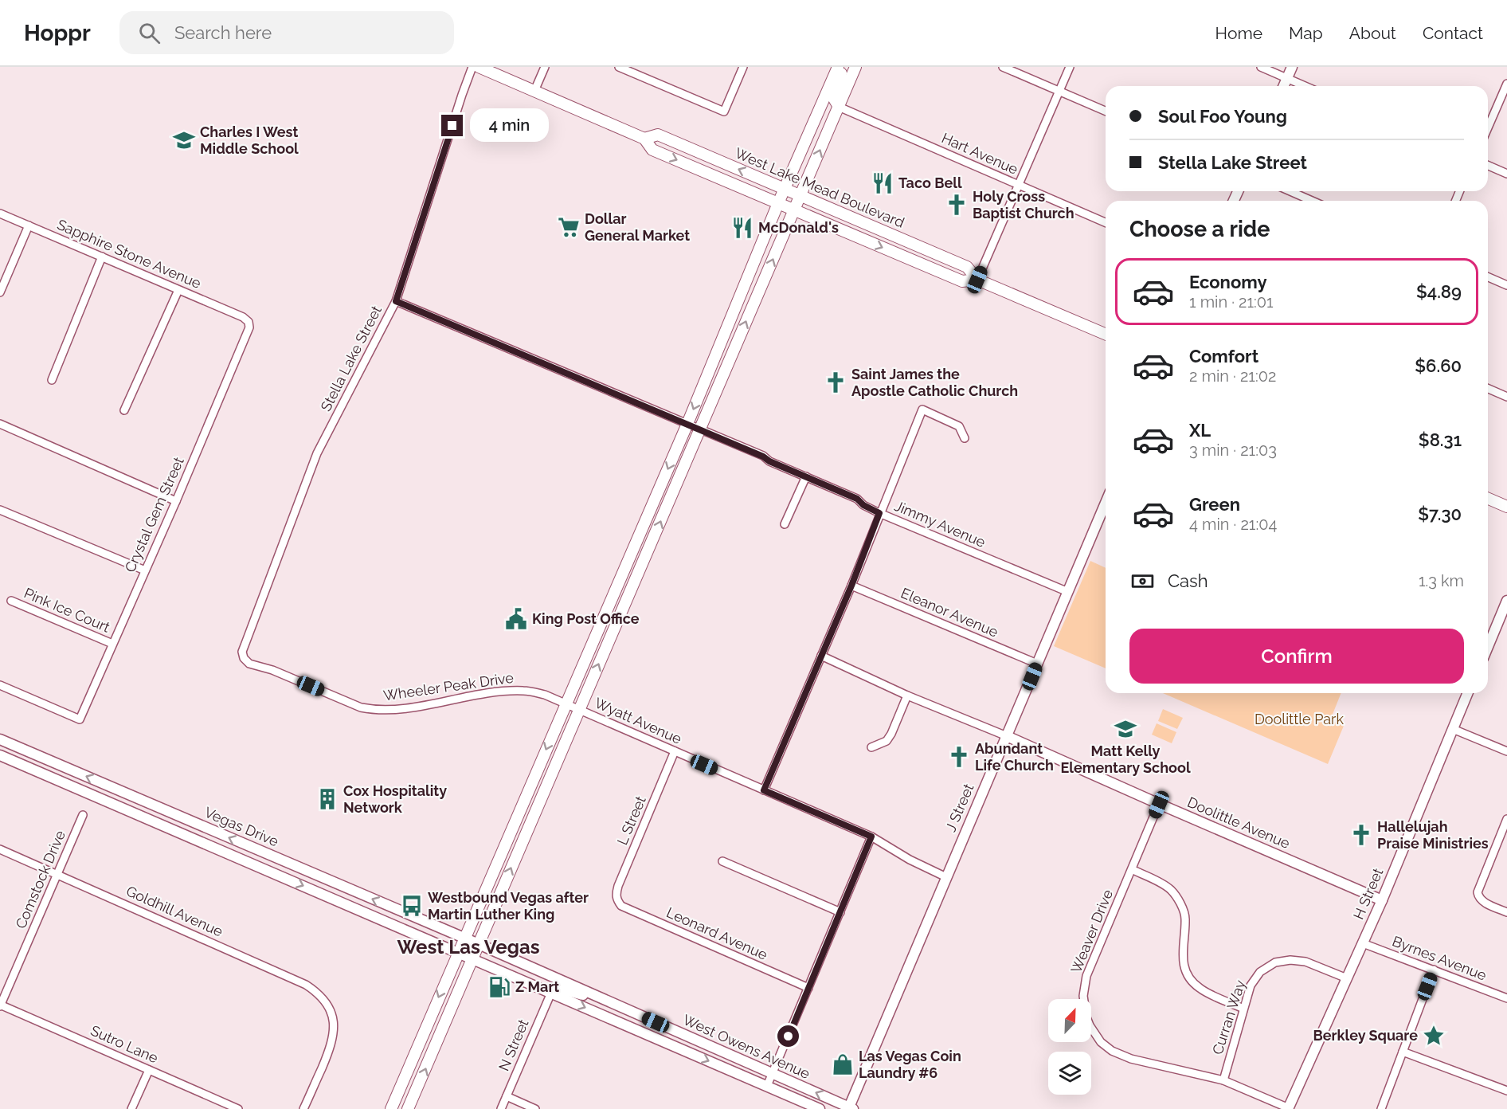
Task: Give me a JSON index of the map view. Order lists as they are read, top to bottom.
{
  "streets": {
    "main road": [
      "West Lake Mead Boulevard",
      "J Street",
      "Doolittle Avenue",
      "Vegas Drive",
      "H Street",
      "West Owens Avenue"
    ],
    "street": [
      "Hart Avenue",
      "Sapphire Stone Avenue",
      "Stella Lake Street",
      "Crystal Gem Street",
      "Jimmy Avenue",
      "Pink Ice Court",
      "Eleanor Avenue",
      "Wheeler Peak Drive",
      "Wyatt Avenue",
      "L Street",
      "Comstock Drive",
      "Goldhill Avenue",
      "Weaver Drive",
      "Leonard Avenue",
      "Byrnes Avenue",
      "Curran Way",
      "Sutro Lane",
      "N Street"
    ]
  },
  "crossings": [
    ["Sapphire Stone Avenue", "Crystal Gem Street"],
    ["Stella Lake Street", "Jimmy Avenue"],
    ["Stella Lake Street", "Wheeler Peak Drive"],
    ["Crystal Gem Street", "Pink Ice Court"],
    ["Jimmy Avenue", "J Street"],
    ["Eleanor Avenue", "J Street"],
    ["Wheeler Peak Drive", "Wyatt Avenue"],
    ["Wyatt Avenue", "J Street"],
    ["Wyatt Avenue", "L Street"],
    ["J Street", "Doolittle Avenue"],
    ["J Street", "West Owens Avenue"],
    ["L Street", "Leonard Avenue"],
    ["Doolittle Avenue", "H Street"],
    ["Doolittle Avenue", "Weaver Drive"],
    ["Vegas Drive", "West Owens Avenue"],
    ["Comstock Drive", "Goldhill Avenue"],
    ["Comstock Drive", "Sutro Lane"],
    ["H Street", "Weaver Drive"],
    ["H Street", "Byrnes Avenue"],
    ["H Street", "Curran Way"],
    ["Weaver Drive", "Curran Way"],
    ["N Street", "West Owens Avenue"]
  ],
  "districts": ["West Las Vegas"],
  "parks": ["Doolittle Park"],
  "places": {
    "school or university": ["Charles I West Middle School", "Matt Kelly Elementary School"],
    "restaurant": ["Taco Bell", "McDonald's"],
    "church": [
      "Holy Cross Baptist Church",
      "Saint James the Apostle Catholic Church",
      "Abundant Life Church",
      "Hallelujah Praise Ministries"
    ],
    "supermarket": ["Dollar General Market"],
    "public building": ["King Post Office"],
    "building": ["Cox Hospitality Network"],
    "bus stop": ["Westbound Vegas after Martin Luther King"],
    "fuel station": ["Z Mart"],
    "place": ["Berkley Square"],
    "shop": ["Las Vegas Coin Laundry #6"]
  },
  "north": "top right",
  "page": {
    "header": "Hoppr",
    "search": "Search here",
    "nav": [
      "Home",
      "Map",
      "About",
      "Contact"
    ],
    "banner": ["Soul Foo Young", "Stella Lake Street"],
    "bubble": "4 min",
    "heading": "Choose a ride",
    "list": [
      {
        "name": "Economy",
        "note": "1 min · 21:01",
        "value": "$4.89"
      },
      {
        "name": "Comfort",
        "note": "2 min · 21:02",
        "value": "$6.60"
      },
      {
        "name": "XL",
        "note": "3 min · 21:03",
        "value": "$8.31"
      },
      {
        "name": "Green",
        "note": "4 min · 21:04",
        "value": "$7.30"
      }
    ],
    "pay": ["Cash", "1.3 km"],
    "buttons": "Confirm"
  }
}
